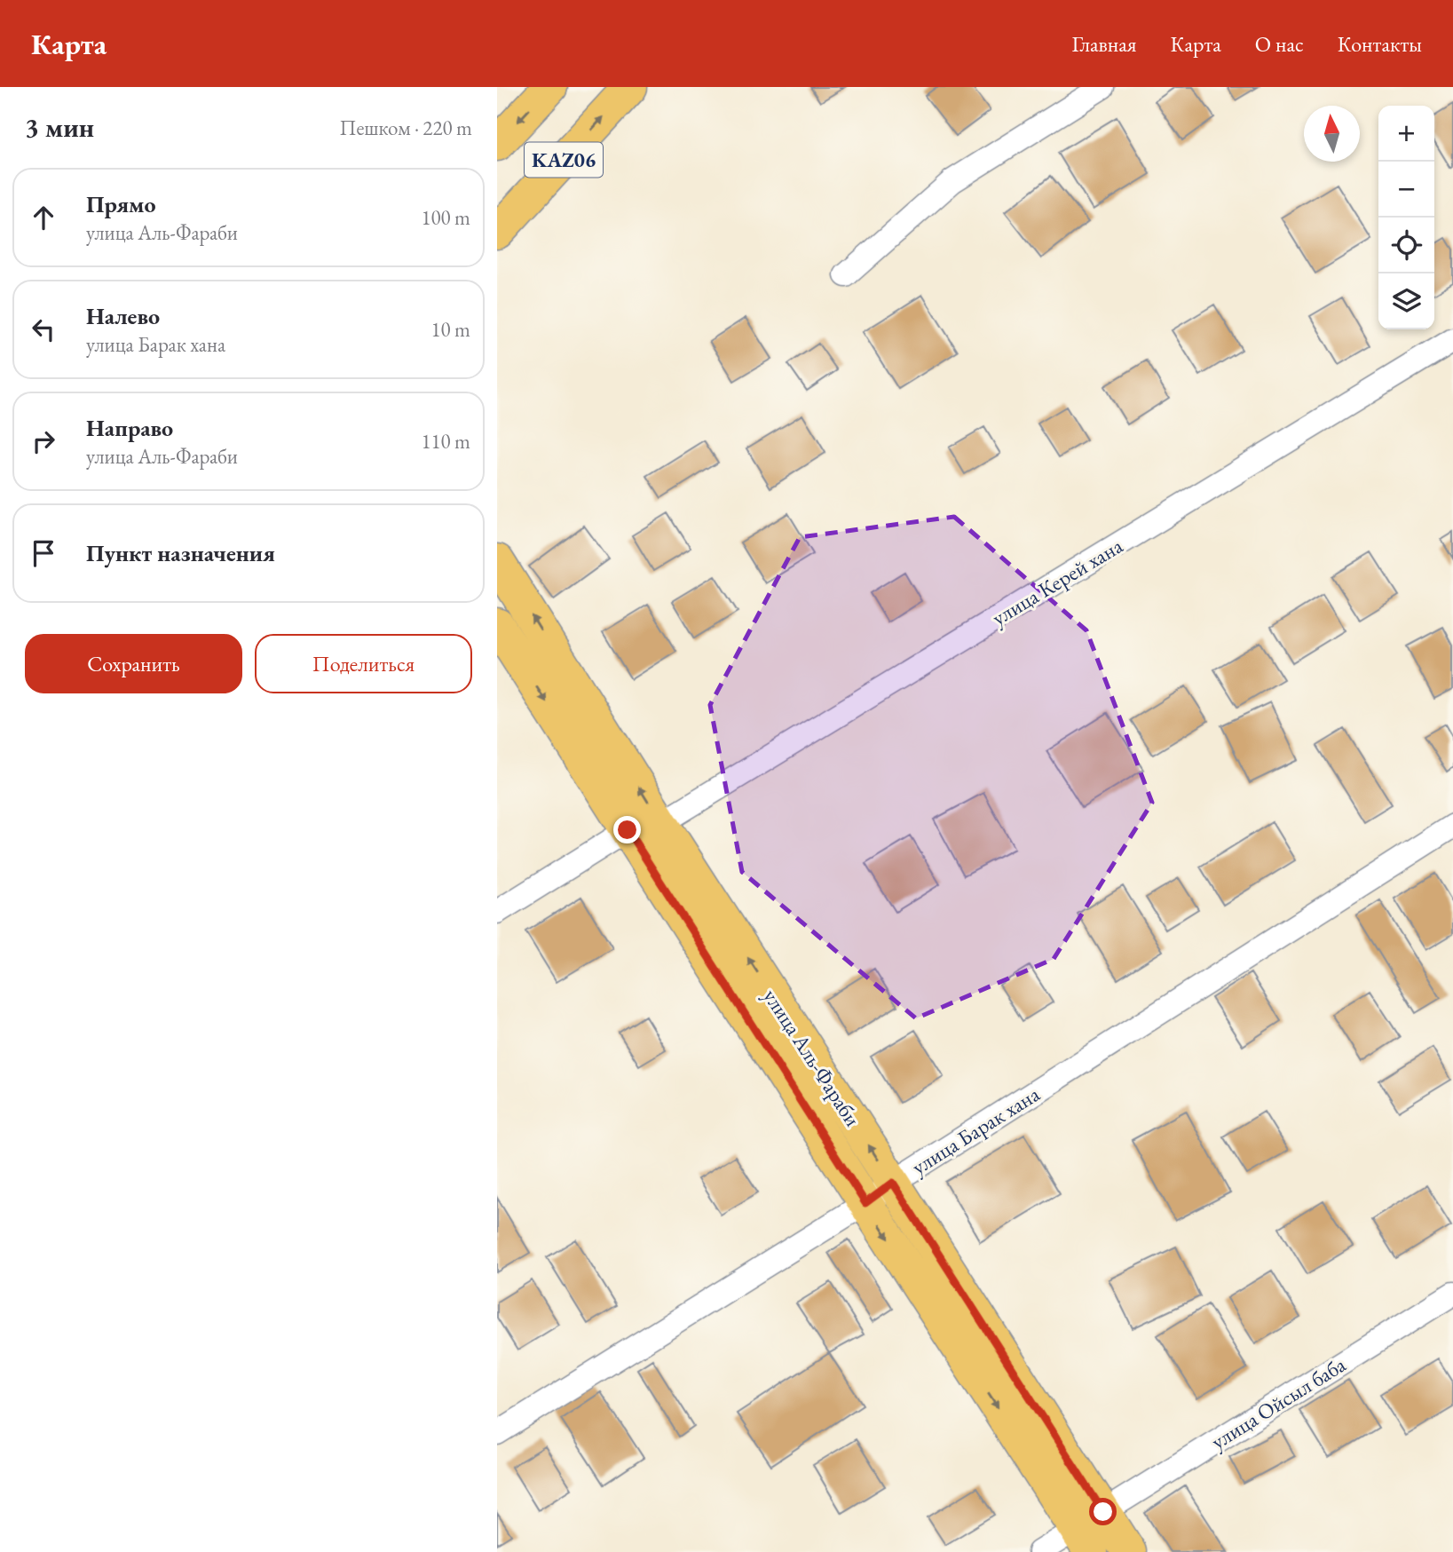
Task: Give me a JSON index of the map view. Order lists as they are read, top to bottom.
{
  "streets": {
    "main road": ["KАZ06", "улица Аль-Фараби"],
    "street": ["улица Керей хана", "улица Барак хана", "улица Ойсыл баба"]
  },
  "crossings": [
    ["улица Керей хана", "улица Аль-Фараби"],
    ["улица Аль-Фараби", "улица Барак хана"],
    ["улица Аль-Фараби", "улица Ойсыл баба"]
  ],
  "north": "top",
  "page": {
    "header": "Карта",
    "nav": [
      "Главная",
      "Карта",
      "О нас",
      "Контакты"
    ],
    "heading": ["3 мин", "Пешком · 220 m"],
    "map_buttons": ["+", "−"],
    "list": [
      ["Прямо", "улица Аль-Фараби", "100 m"],
      ["Налево", "улица Барак хана", "10 m"],
      ["Направо", "улица Аль-Фараби", "110 m"],
      "Пункт назначения"
    ],
    "buttons": ["Сохранить", "Поделиться"]
  }
}
